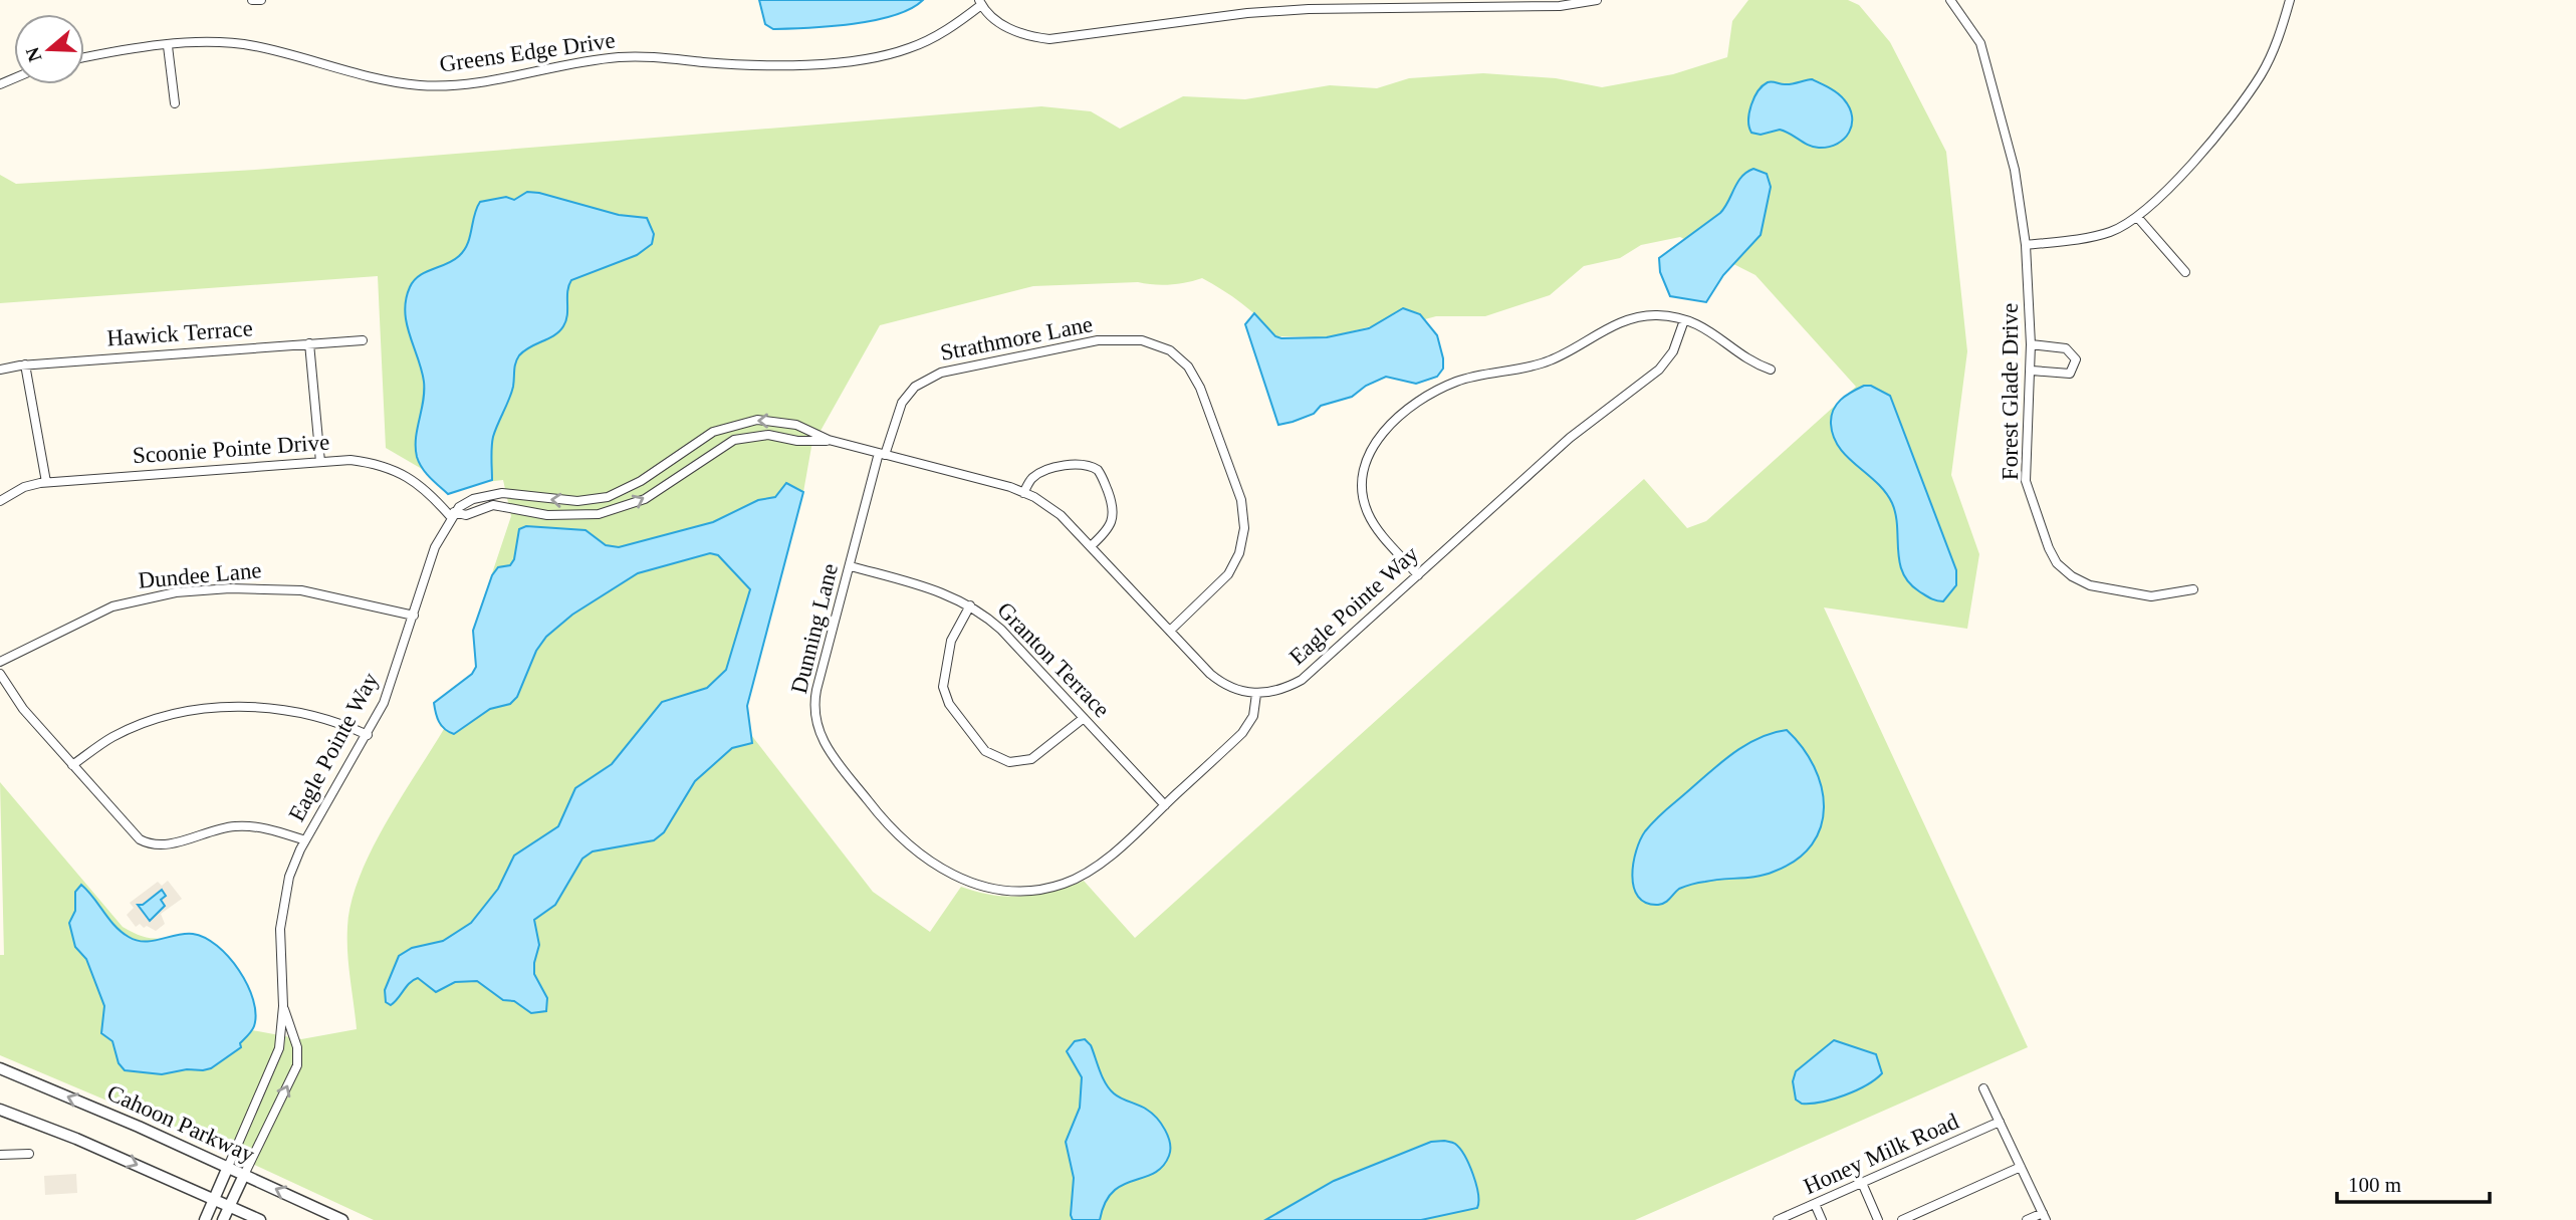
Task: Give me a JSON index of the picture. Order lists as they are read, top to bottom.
{
  "streets": {
    "street": [
      "Greens Edge Drive",
      "Hawick Terrace",
      "Strathmore Lane",
      "Forest Glade Drive",
      "Scoonie Pointe Drive",
      "Dundee Lane",
      "Eagle Pointe Way",
      "Dunning Lane",
      "Granton Terrace",
      "Cahoon Parkway",
      "Honey Milk Road"
    ]
  },
  "crossings": [
    ["Strathmore Lane", "Eagle Pointe Way"],
    ["Strathmore Lane", "Dunning Lane"],
    ["Scoonie Pointe Drive", "Eagle Pointe Way"],
    ["Dundee Lane", "Eagle Pointe Way"],
    ["Eagle Pointe Way", "Dunning Lane"],
    ["Eagle Pointe Way", "Cahoon Parkway"],
    ["Dunning Lane", "Granton Terrace"]
  ],
  "scale_bar": "100 m",
  "north": "left"
}
